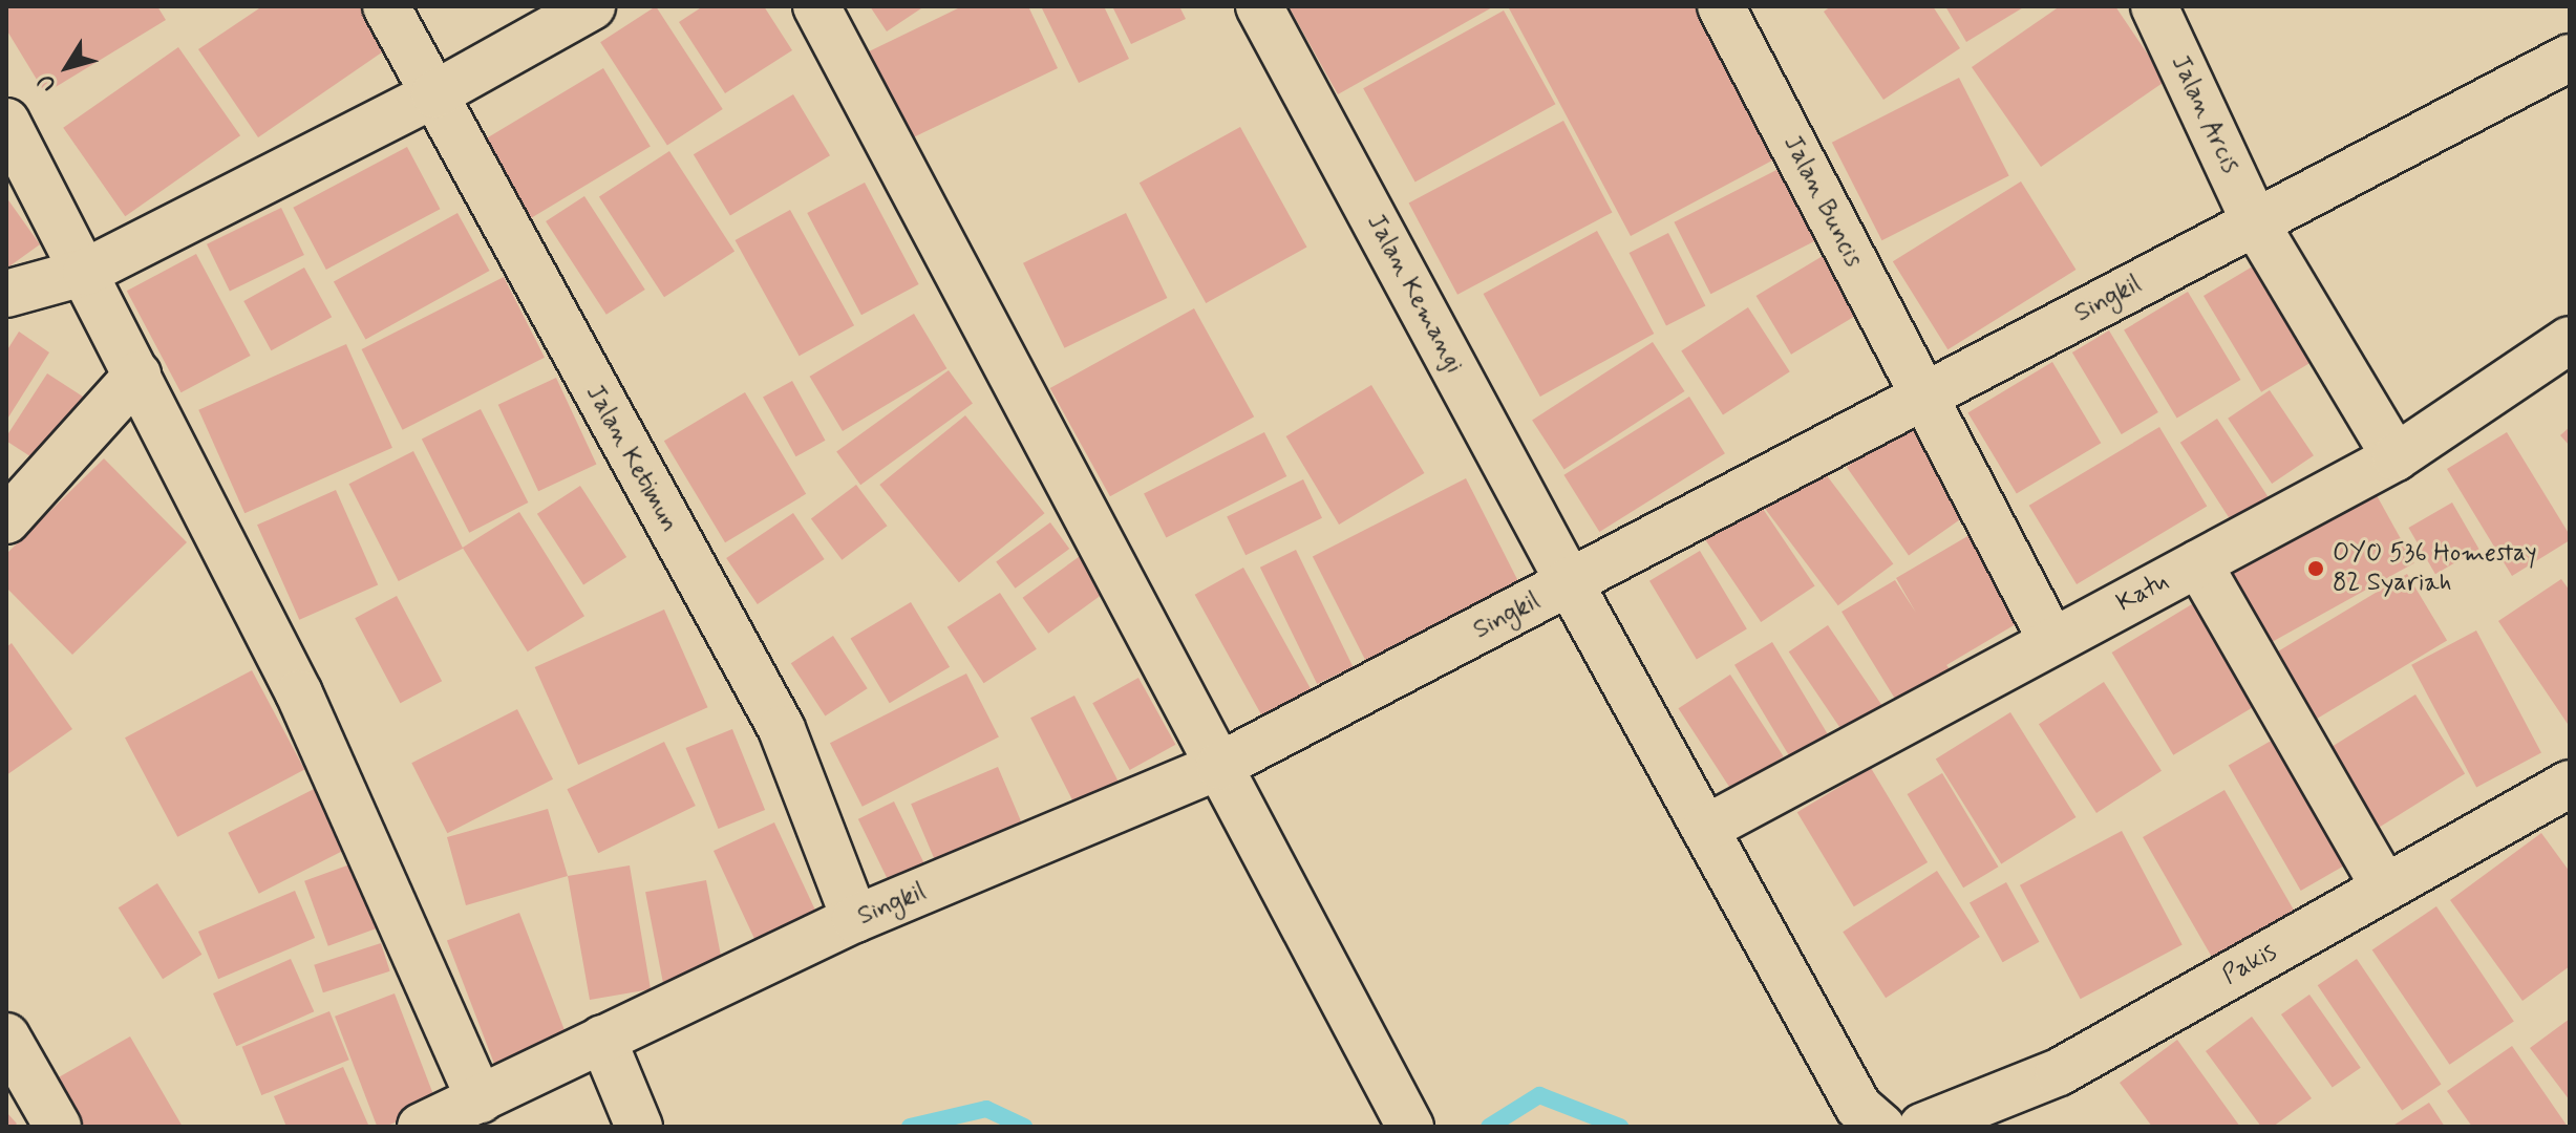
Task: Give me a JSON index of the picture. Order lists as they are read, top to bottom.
{
  "streets": {
    "street": [
      "Jalan Arcis",
      "Jalan Buncis",
      "Jalan Kemangi",
      "Singkil",
      "Jalan Ketimun",
      "Katu",
      "Pakis"
    ]
  },
  "crossings": [
    ["Jalan Arcis", "Singkil"],
    ["Jalan Arcis", "Katu"],
    ["Jalan Buncis", "Singkil"],
    ["Jalan Buncis", "Katu"],
    ["Jalan Kemangi", "Singkil"],
    ["Jalan Kemangi", "Katu"],
    ["Singkil", "Jalan Ketimun"]
  ],
  "places": ["OYO 536 Homestay 82 Syariah"],
  "north": "bottom left"
}
